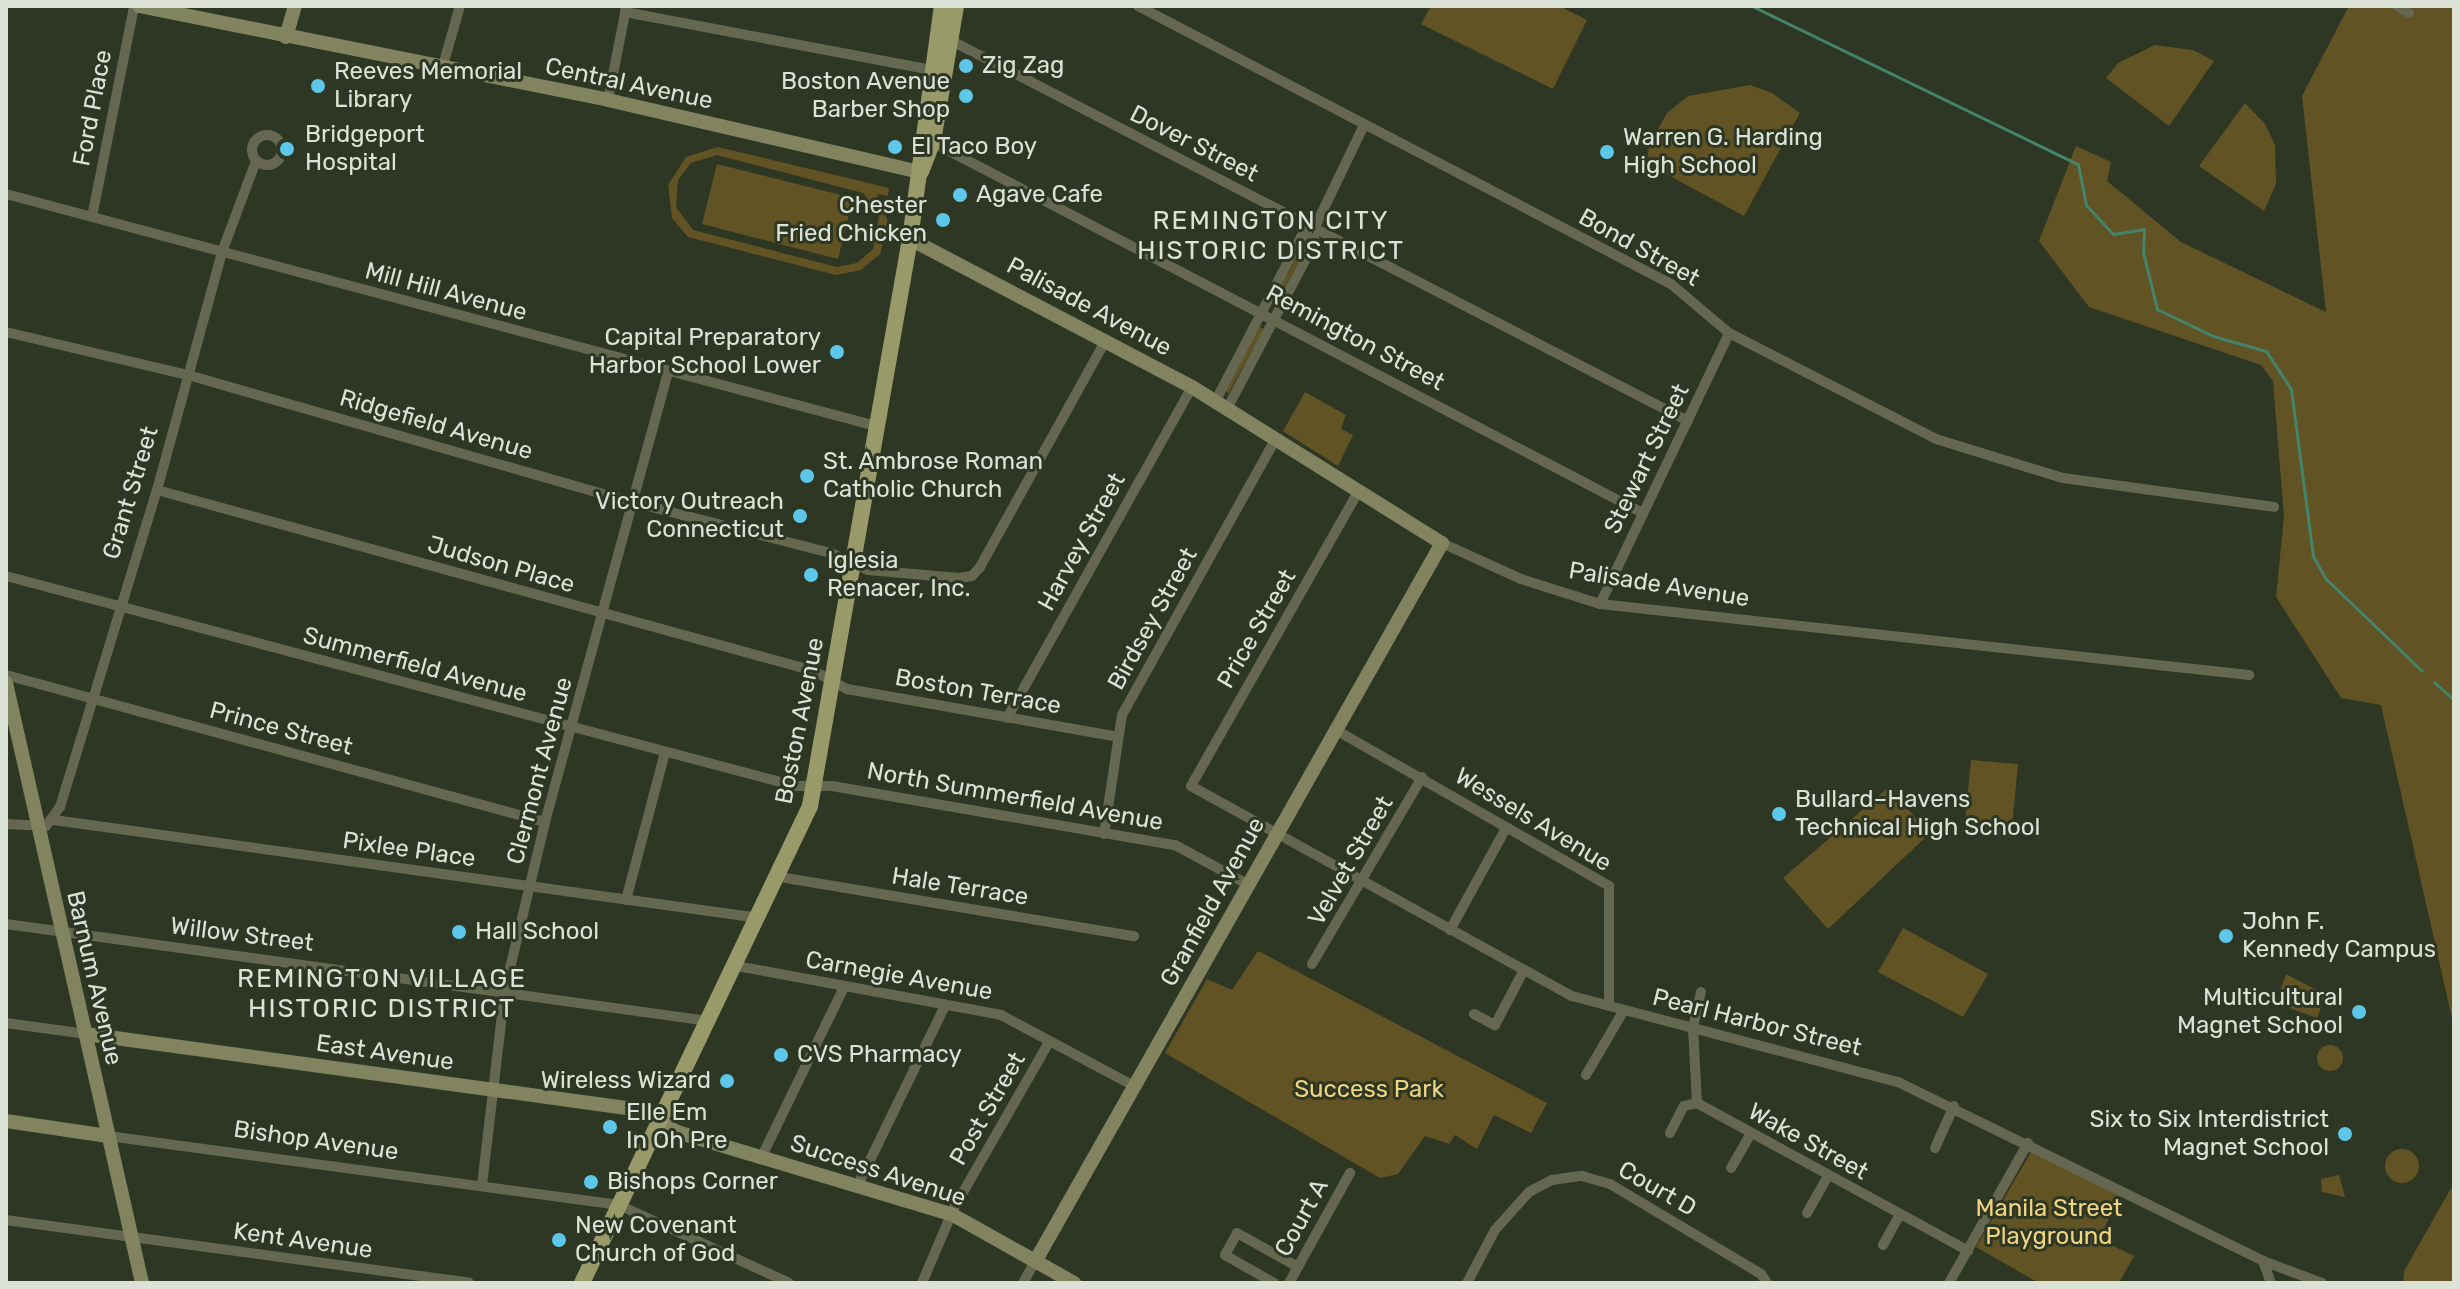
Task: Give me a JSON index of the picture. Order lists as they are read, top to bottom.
{
  "streets": {
    "main road": ["Boston Avenue"],
    "street": [
      "Central Avenue",
      "Ford Place",
      "Dover Street",
      "Bond Street",
      "Mill Hill Avenue",
      "Palisade Avenue",
      "Remington Street",
      "Ridgefield Avenue",
      "Stewart Street",
      "Grant Street",
      "Harvey Street",
      "Judson Place",
      "Birdsey Street",
      "Price Street",
      "Summerfield Avenue",
      "Boston Terrace",
      "Prince Street",
      "Clermont Avenue",
      "North Summerfield Avenue",
      "Wessels Avenue",
      "Pixlee Place",
      "Velvet Street",
      "Hale Terrace",
      "Granfield Avenue",
      "Willow Street",
      "Carnegie Avenue",
      "Barnum Avenue",
      "Pearl Harbor Street",
      "East Avenue",
      "Post Street",
      "Bishop Avenue",
      "Wake Street",
      "Success Avenue",
      "Court D",
      "Court A",
      "Kent Avenue"
    ]
  },
  "crossings": [
    ["Central Avenue", "Ford Place"],
    ["Central Avenue", "Boston Avenue"],
    ["Ford Place", "Mill Hill Avenue"],
    ["Dover Street", "Stewart Street"],
    ["Dover Street", "Boston Avenue"],
    ["Bond Street", "Stewart Street"],
    ["Mill Hill Avenue", "Grant Street"],
    ["Mill Hill Avenue", "Boston Avenue"],
    ["Mill Hill Avenue", "Clermont Avenue"],
    ["Palisade Avenue", "Ridgefield Avenue"],
    ["Palisade Avenue", "Stewart Street"],
    ["Palisade Avenue", "Harvey Street"],
    ["Palisade Avenue", "Birdsey Street"],
    ["Palisade Avenue", "Price Street"],
    ["Palisade Avenue", "Boston Avenue"],
    ["Palisade Avenue", "Granfield Avenue"],
    ["Remington Street", "Stewart Street"],
    ["Remington Street", "Boston Avenue"],
    ["Ridgefield Avenue", "Grant Street"],
    ["Ridgefield Avenue", "Boston Avenue"],
    ["Ridgefield Avenue", "Clermont Avenue"],
    ["Grant Street", "Judson Place"],
    ["Grant Street", "Summerfield Avenue"],
    ["Grant Street", "Prince Street"],
    ["Grant Street", "Pixlee Place"],
    ["Harvey Street", "Boston Terrace"],
    ["Judson Place", "Boston Terrace"],
    ["Judson Place", "Boston Avenue"],
    ["Judson Place", "Clermont Avenue"],
    ["Birdsey Street", "Boston Terrace"],
    ["Birdsey Street", "North Summerfield Avenue"],
    ["Price Street", "Pearl Harbor Street"],
    ["Summerfield Avenue", "Boston Avenue"],
    ["Summerfield Avenue", "Clermont Avenue"],
    ["Summerfield Avenue", "North Summerfield Avenue"],
    ["Boston Terrace", "Boston Avenue"],
    ["Boston Avenue", "North Summerfield Avenue"],
    ["Boston Avenue", "Pixlee Place"],
    ["Boston Avenue", "Hale Terrace"],
    ["Boston Avenue", "Willow Street"],
    ["Boston Avenue", "Carnegie Avenue"],
    ["Boston Avenue", "East Avenue"],
    ["Boston Avenue", "Bishop Avenue"],
    ["Boston Avenue", "Success Avenue"],
    ["Prince Street", "Clermont Avenue"],
    ["Clermont Avenue", "Pixlee Place"],
    ["Clermont Avenue", "Willow Street"],
    ["Clermont Avenue", "East Avenue"],
    ["Clermont Avenue", "Bishop Avenue"],
    ["North Summerfield Avenue", "Granfield Avenue"],
    ["Wessels Avenue", "Velvet Street"],
    ["Wessels Avenue", "Granfield Avenue"],
    ["Wessels Avenue", "Pearl Harbor Street"],
    ["Velvet Street", "Pearl Harbor Street"],
    ["Granfield Avenue", "Carnegie Avenue"],
    ["Granfield Avenue", "Pearl Harbor Street"],
    ["Granfield Avenue", "Success Avenue"],
    ["Willow Street", "Barnum Avenue"],
    ["Carnegie Avenue", "Post Street"],
    ["Barnum Avenue", "East Avenue"],
    ["Barnum Avenue", "Bishop Avenue"],
    ["Barnum Avenue", "Kent Avenue"],
    ["East Avenue", "Success Avenue"],
    ["Post Street", "Success Avenue"]
  ],
  "districts": ["REMINGTON CITY HISTORIC DISTRICT", "REMINGTON VILLAGE HISTORIC DISTRICT"],
  "parks": ["Success Park", "Manila Street Playground"],
  "places": [
    "Zig Zag",
    "Reeves Memorial Library",
    "Boston Avenue Barber Shop",
    "El Taco Boy",
    "Bridgeport Hospital",
    "Warren G. Harding High School",
    "Agave Cafe",
    "Chester Fried Chicken",
    "Capital Preparatory Harbor School Lower",
    "St. Ambrose Roman Catholic Church",
    "Victory Outreach Connecticut",
    "Iglesia Renacer, Inc.",
    "Bullard–Havens Technical High School",
    "Hall School",
    "John F. Kennedy Campus",
    "Multicultural Magnet School",
    "CVS Pharmacy",
    "Wireless Wizard",
    "Elle Em In Oh Pre",
    "Six to Six Interdistrict Magnet School",
    "Bishops Corner",
    "New Covenant Church of God"
  ]
}
